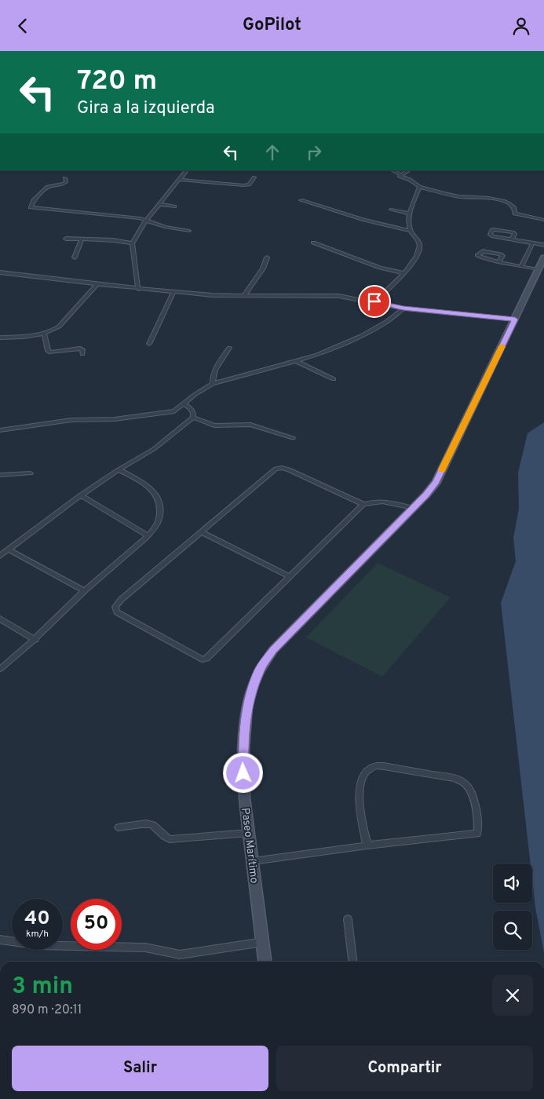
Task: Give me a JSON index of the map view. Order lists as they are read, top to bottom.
{
  "streets": {
    "main road": ["Paseo Marítimo"]
  },
  "page": {
    "header": "GoPilot",
    "turn": ["720 m", "Gira a la izquierda"],
    "speed": "40 km/h",
    "limit": "50",
    "heading": ["3 min", "890 m · 20:11"],
    "buttons": ["Salir", "Compartir"]
  }
}
